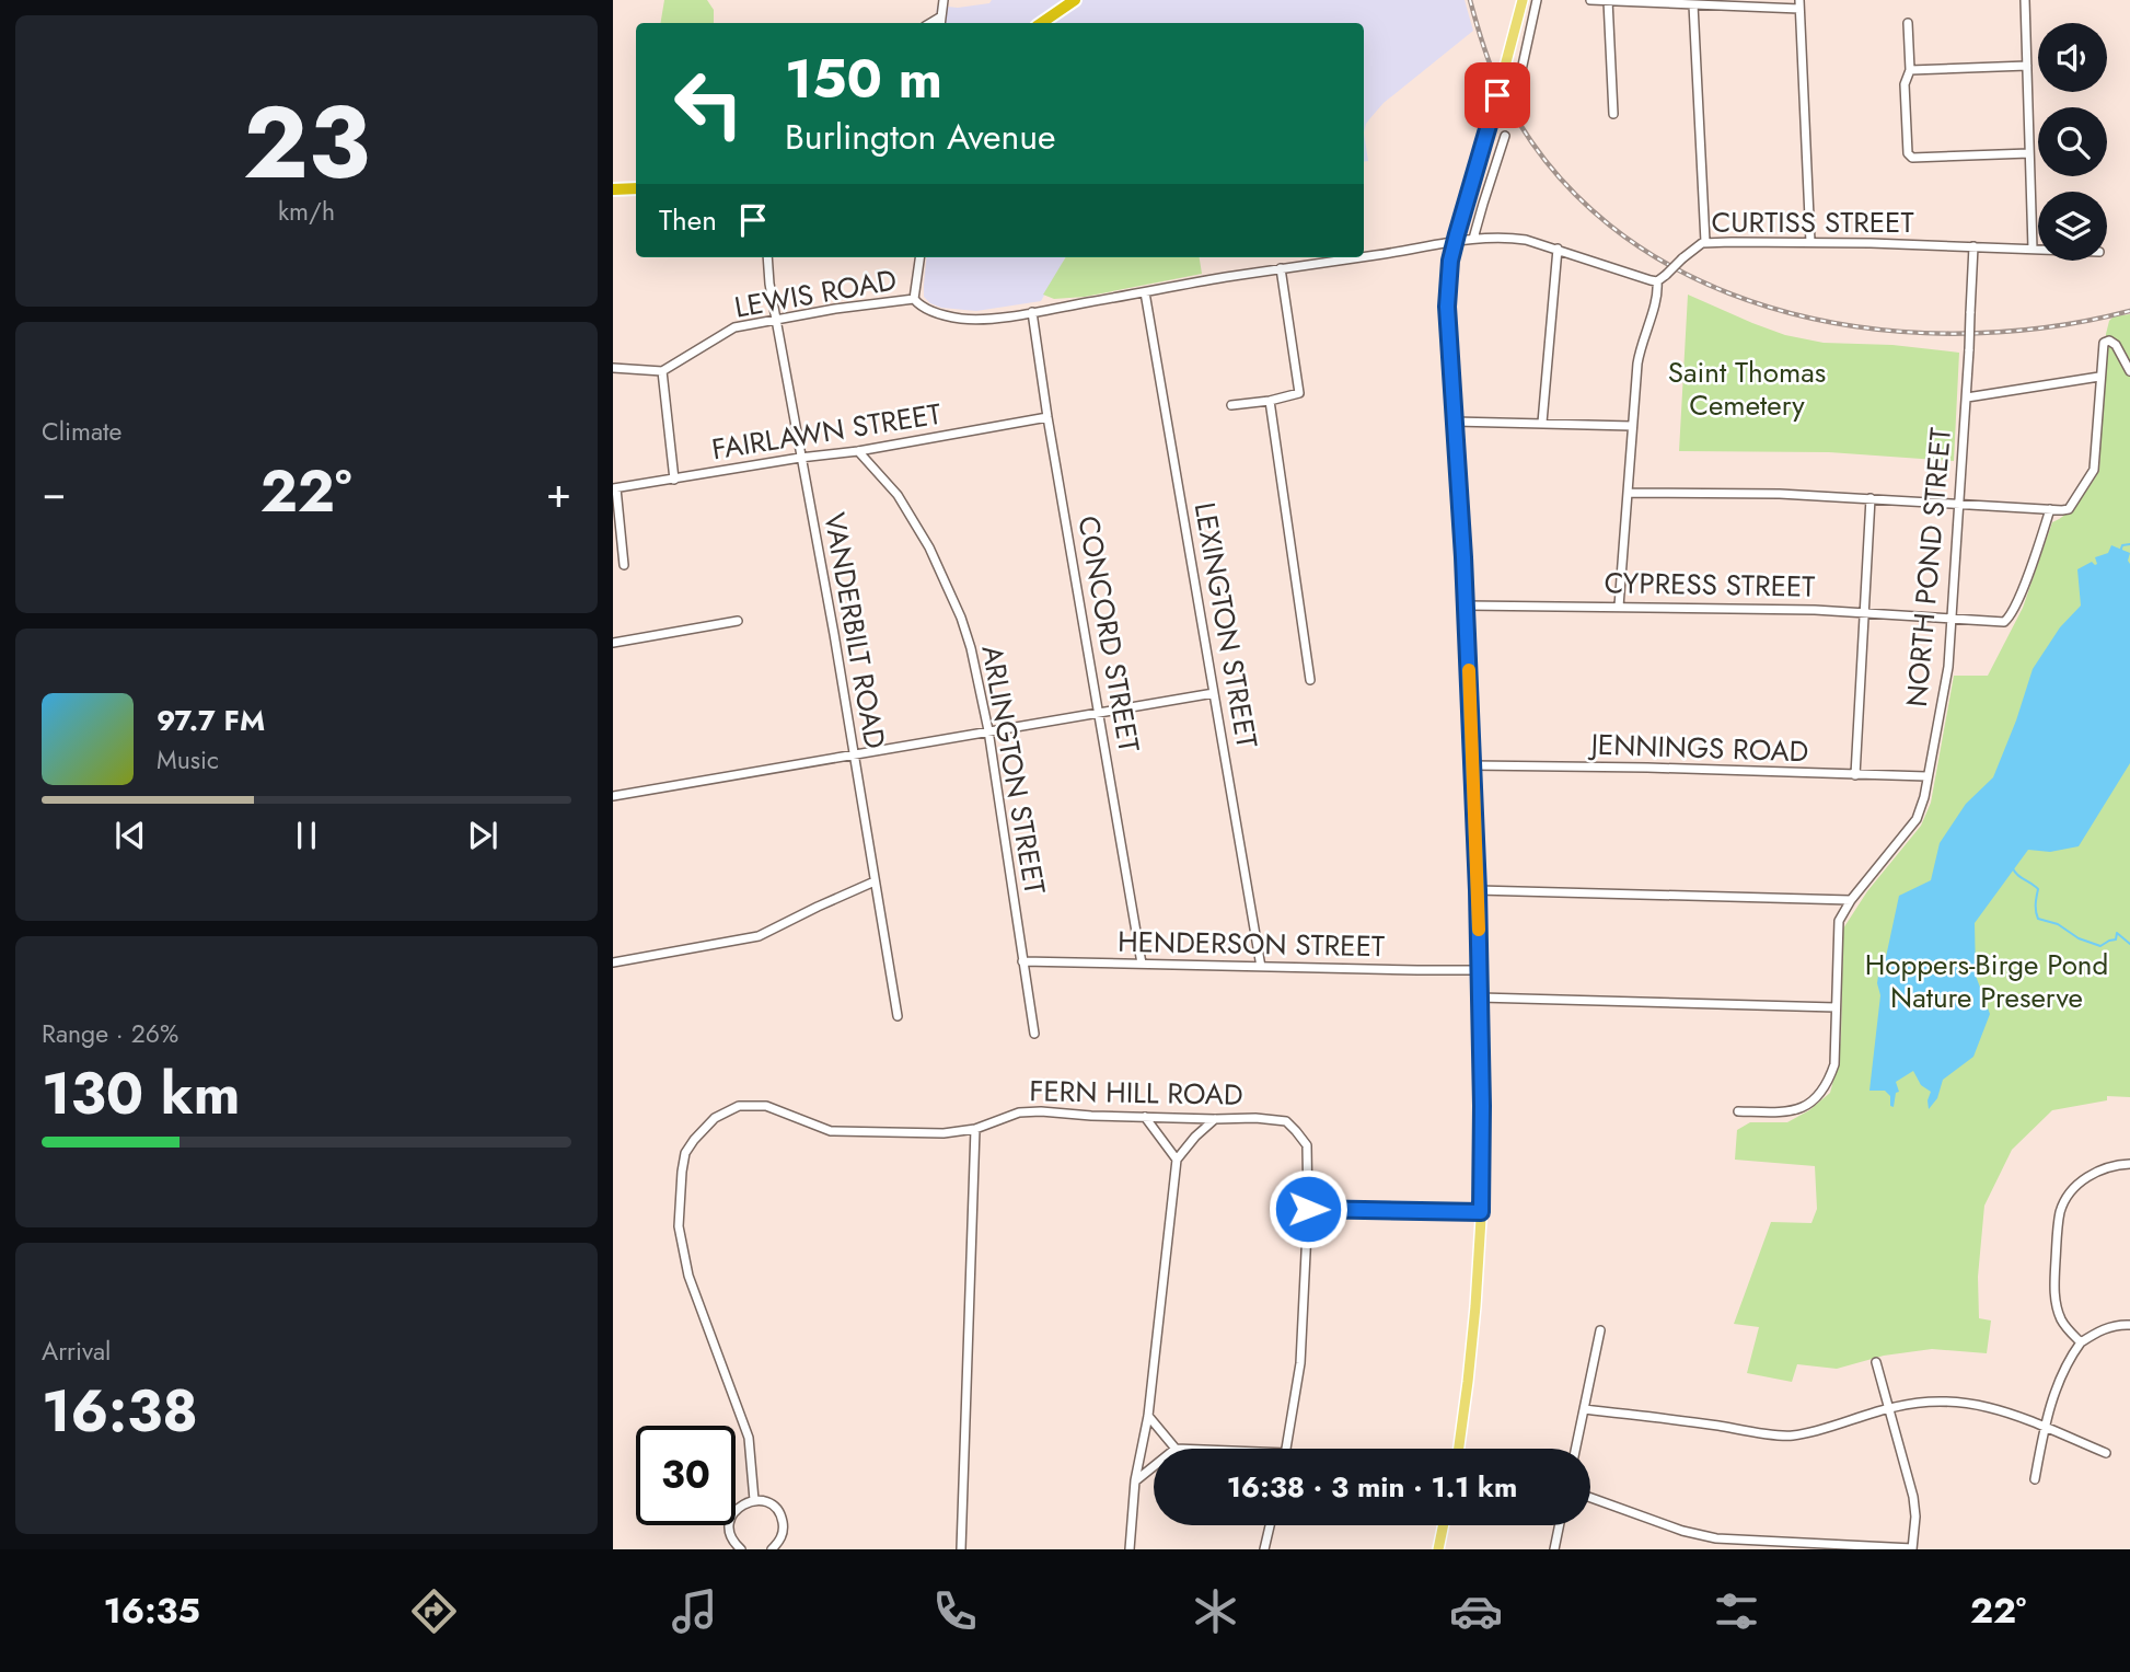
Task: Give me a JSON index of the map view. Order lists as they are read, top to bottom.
{
  "streets": {
    "street": [
      "CURTISS STREET",
      "LEWIS ROAD",
      "FAIRLAWN STREET",
      "NORTH POND STREET",
      "CYPRESS STREET",
      "LEXINGTON STREET",
      "VANDERBILT ROAD",
      "CONCORD STREET",
      "JENNINGS ROAD",
      "ARLINGTON STREET",
      "HENDERSON STREET",
      "FERN HILL ROAD"
    ]
  },
  "crossings": [
    ["CURTISS STREET", "NORTH POND STREET"],
    ["LEWIS ROAD", "LEXINGTON STREET"],
    ["LEWIS ROAD", "VANDERBILT ROAD"],
    ["LEWIS ROAD", "CONCORD STREET"],
    ["FAIRLAWN STREET", "VANDERBILT ROAD"],
    ["FAIRLAWN STREET", "CONCORD STREET"],
    ["FAIRLAWN STREET", "ARLINGTON STREET"],
    ["NORTH POND STREET", "CYPRESS STREET"],
    ["NORTH POND STREET", "JENNINGS ROAD"],
    ["LEXINGTON STREET", "HENDERSON STREET"],
    ["CONCORD STREET", "HENDERSON STREET"],
    ["ARLINGTON STREET", "HENDERSON STREET"]
  ],
  "parks": ["Saint Thomas Cemetery", "Hoppers-Birge Pond Nature Preserve"],
  "page": {
    "tile": [
      ["23", "km/h"],
      "Climate",
      ["Range · 26%", "130 km"],
      ["Arrival", "16:38"]
    ],
    "turn": ["150 m", "Burlington Avenue"],
    "then": "Then",
    "heat": ["−", "22°", "+"],
    "song": ["97.7 FM", "Music"],
    "limit": "30",
    "trip": "16:38 · 3 min · 1.1 km",
    "tabs": ["16:35", "22°"]
  }
}
